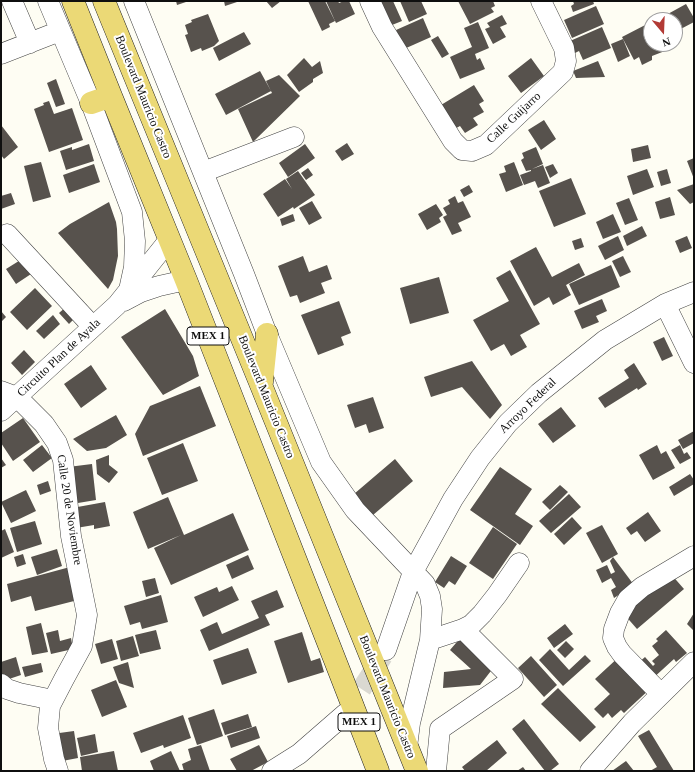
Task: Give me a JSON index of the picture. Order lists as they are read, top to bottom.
{
  "streets": {
    "main road": ["Boulevard Mauricio Castro", "MEX 1"],
    "street": [
      "Calle Guijarro",
      "Circuito Plan de Ayala",
      "Arroyo Federal",
      "Calle 20 de Noviembre"
    ]
  },
  "crossings": [
    ["Boulevard Mauricio Castro", "Arroyo Federal"],
    ["MEX 1", "Circuito Plan de Ayala"],
    ["Circuito Plan de Ayala", "Calle 20 de Noviembre"]
  ],
  "north": "bottom"
}
